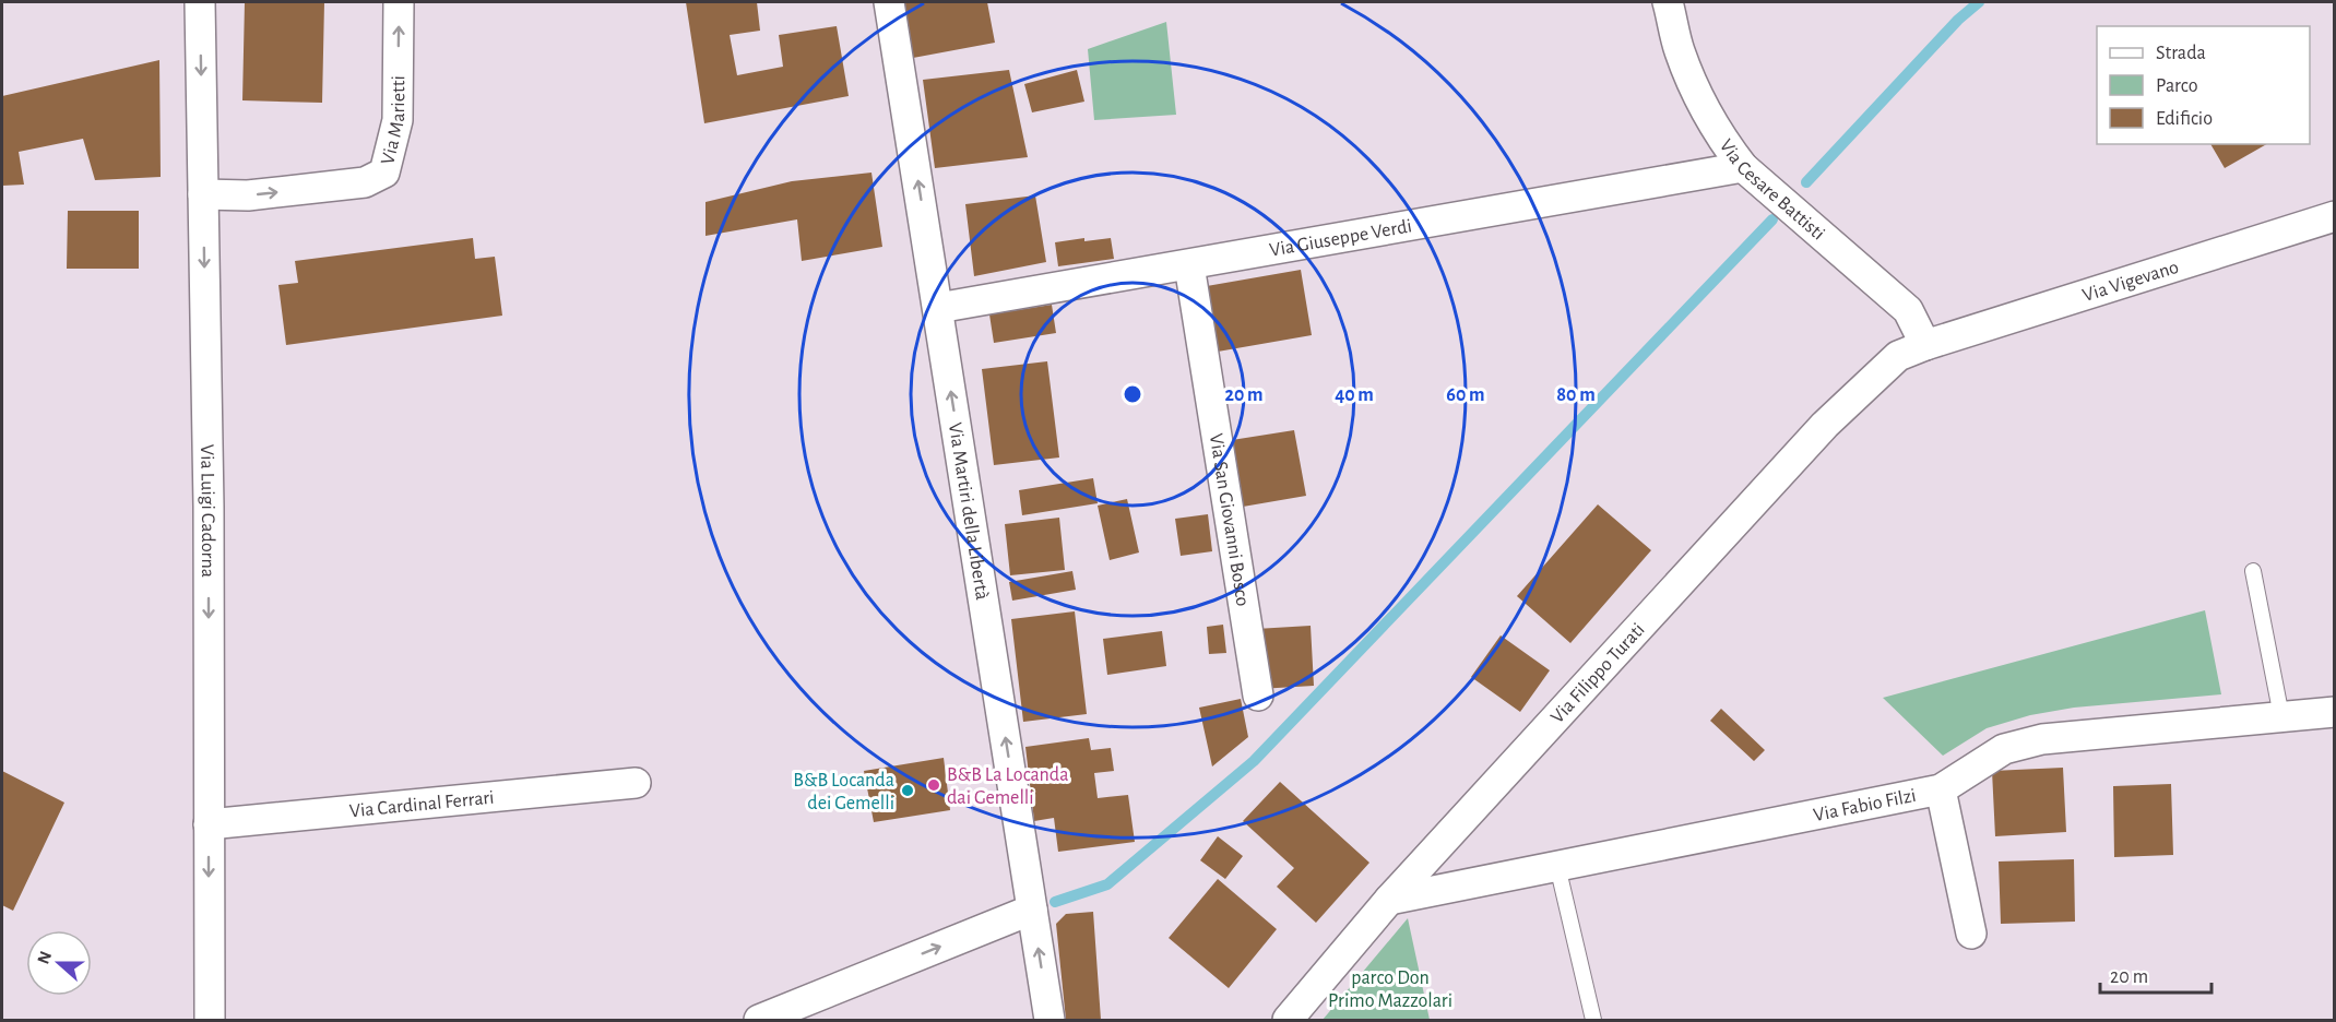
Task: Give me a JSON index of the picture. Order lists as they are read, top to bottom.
{
  "streets": {
    "street": [
      "Via Marietti",
      "Via Cesare Battisti",
      "Via Giuseppe Verdi",
      "Via Vigevano",
      "Via Luigi Cadorna",
      "Via Martiri della Libertà",
      "Via San Giovanni Bosco",
      "Via Filippo Turati",
      "Via Cardinal Ferrari",
      "Via Fabio Filzi"
    ]
  },
  "crossings": [
    ["Via Marietti", "Via Luigi Cadorna"],
    ["Via Cesare Battisti", "Via Giuseppe Verdi"],
    ["Via Cesare Battisti", "Via Vigevano"],
    ["Via Cesare Battisti", "Via Filippo Turati"],
    ["Via Giuseppe Verdi", "Via Martiri della Libertà"],
    ["Via Giuseppe Verdi", "Via San Giovanni Bosco"],
    ["Via Vigevano", "Via Filippo Turati"],
    ["Via Luigi Cadorna", "Via Cardinal Ferrari"],
    ["Via Filippo Turati", "Via Fabio Filzi"]
  ],
  "one_way": ["Via Luigi Cadorna", "Via Martiri della Libertà"],
  "parks": ["parco Don Primo Mazzolari"],
  "places": ["B&B La Locanda dai Gemelli", "B&B Locanda dei Gemelli"],
  "legend": ["Strada", "Parco", "Edificio"],
  "scale_bar": "20 m",
  "north": "left",
  "rings": [
    "20 m",
    "40 m",
    "60 m",
    "80 m"
  ]
}
